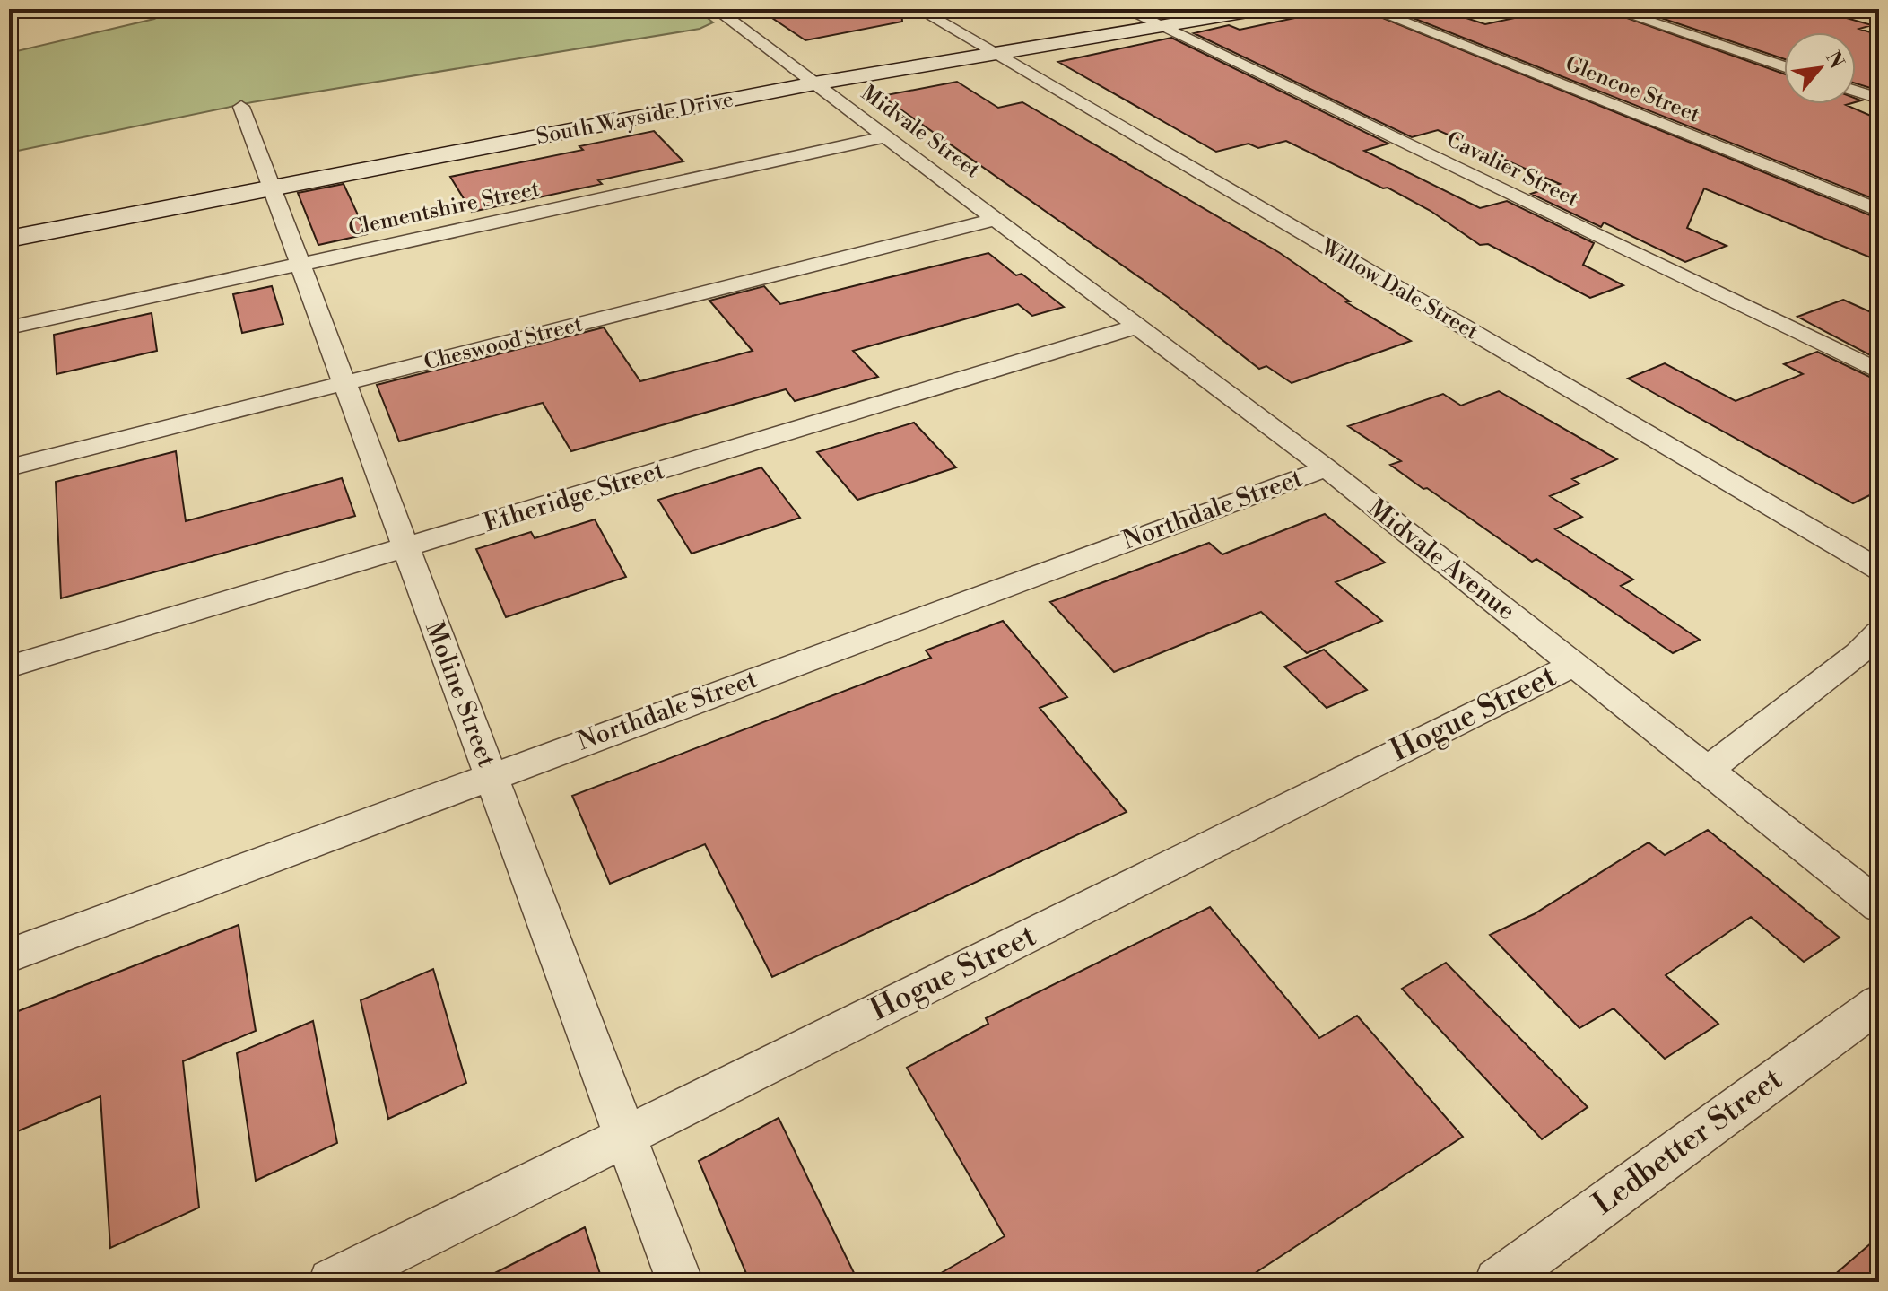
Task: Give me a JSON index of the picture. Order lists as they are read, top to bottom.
{
  "streets": {
    "main road": ["South Wayside Drive"],
    "street": [
      "Glencoe Street",
      "Midvale Street",
      "Cavalier Street",
      "Clementshire Street",
      "Willow Dale Street",
      "Cheswood Street",
      "Etheridge Street",
      "Northdale Street",
      "Midvale Avenue",
      "Moline Street",
      "Hogue Street",
      "Ledbetter Street"
    ]
  },
  "crossings": [
    ["South Wayside Drive", "Midvale Street"],
    ["South Wayside Drive", "Cavalier Street"],
    ["South Wayside Drive", "Willow Dale Street"],
    ["South Wayside Drive", "Moline Street"],
    ["Midvale Street", "Clementshire Street"],
    ["Midvale Street", "Cheswood Street"],
    ["Midvale Street", "Midvale Avenue"],
    ["Clementshire Street", "Moline Street"],
    ["Cheswood Street", "Midvale Avenue"],
    ["Cheswood Street", "Moline Street"],
    ["Etheridge Street", "Midvale Avenue"],
    ["Etheridge Street", "Moline Street"],
    ["Northdale Street", "Midvale Avenue"],
    ["Northdale Street", "Moline Street"],
    ["Midvale Avenue", "Hogue Street"],
    ["Moline Street", "Hogue Street"]
  ],
  "north": "top right"
}
